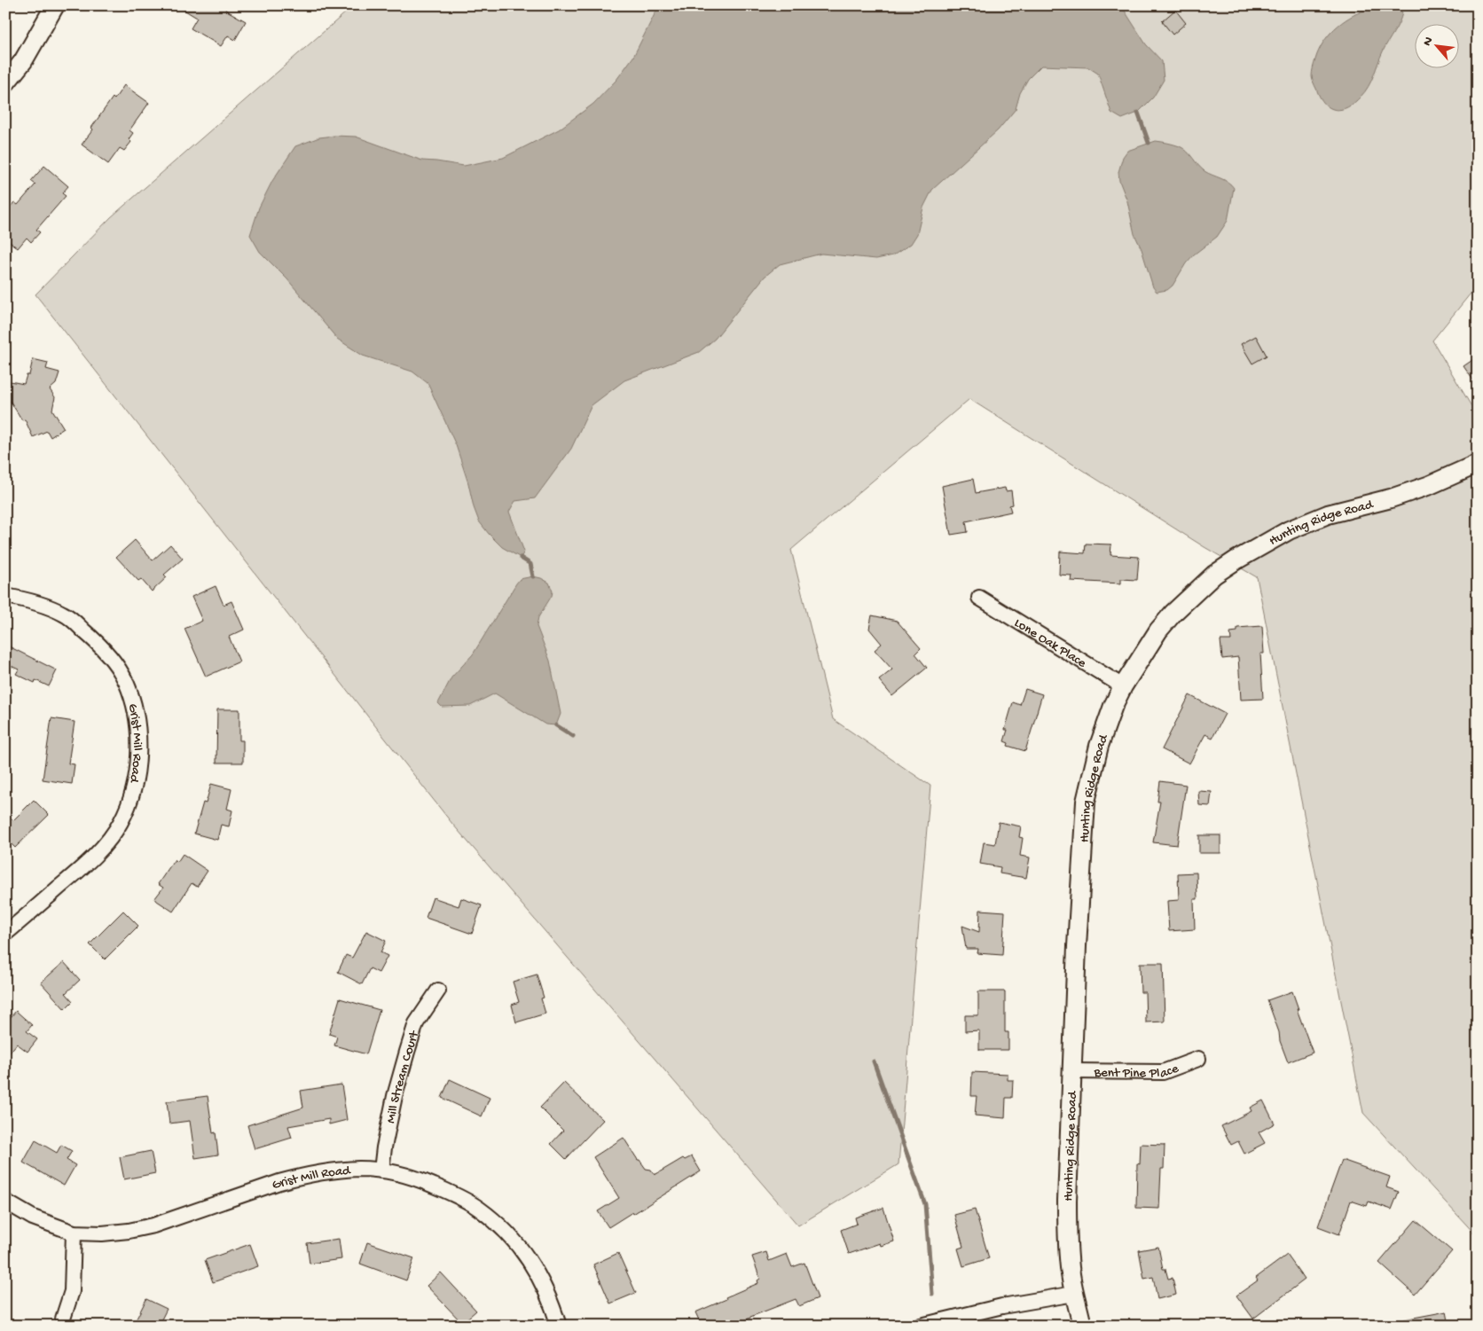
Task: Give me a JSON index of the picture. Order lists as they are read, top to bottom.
{
  "streets": {
    "street": [
      "Hunting Ridge Road",
      "Lone Oak Place",
      "Grist Mill Road",
      "Bent Pine Place",
      "Mill Stream Court"
    ]
  },
  "crossings": [
    ["Hunting Ridge Road", "Lone Oak Place"],
    ["Hunting Ridge Road", "Bent Pine Place"],
    ["Grist Mill Road", "Mill Stream Court"]
  ],
  "north": "top left"
}
